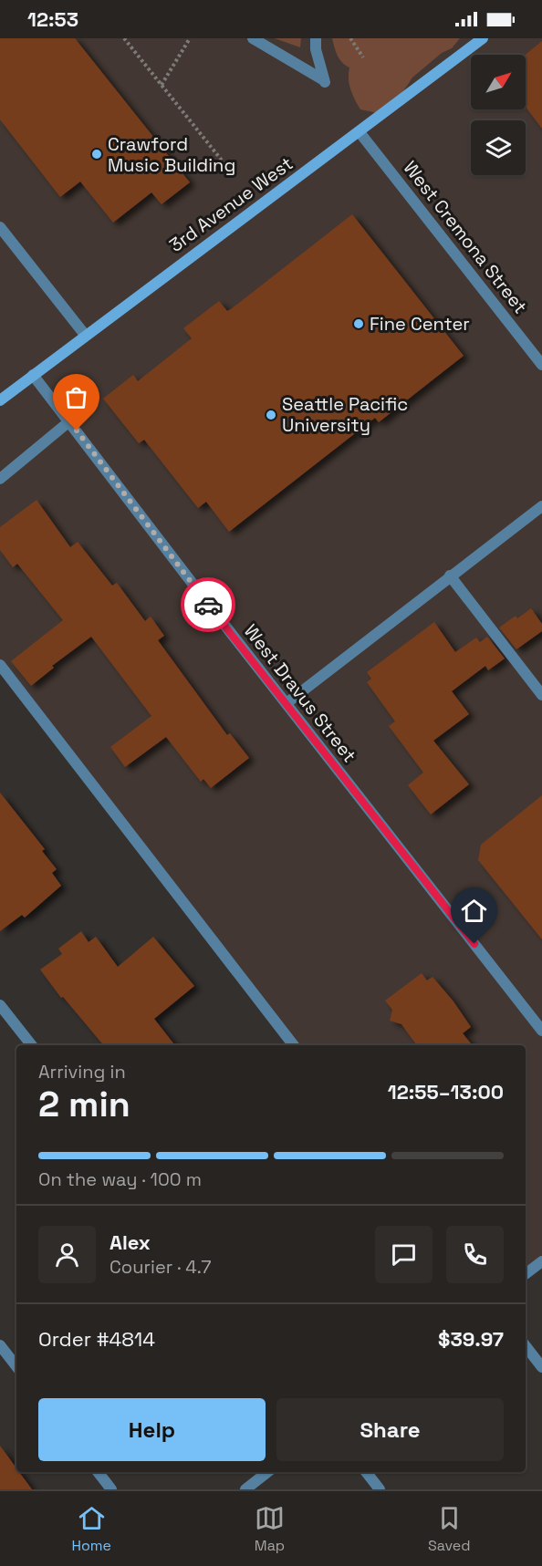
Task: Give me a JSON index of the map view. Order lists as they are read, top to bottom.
{
  "streets": {
    "street": ["3rd Avenue West", "West Cremona Street", "West Dravus Street"]
  },
  "crossings": [
    ["3rd Avenue West", "West Cremona Street"],
    ["3rd Avenue West", "West Dravus Street"]
  ],
  "places": ["Crawford Music Building", "Fine Center", "Seattle Pacific University"],
  "north": "top right",
  "page": {
    "status": "12:53",
    "heading": ["2 min", "Arriving in", "12:55–13:00"],
    "panel": [
      "Alex",
      "Courier · 4.7",
      "Order #4814",
      "$39.97"
    ],
    "bar": "On the way · 100 m",
    "buttons": ["Help", "Share"],
    "tabs": ["Home", "Map", "Saved"]
  }
}
